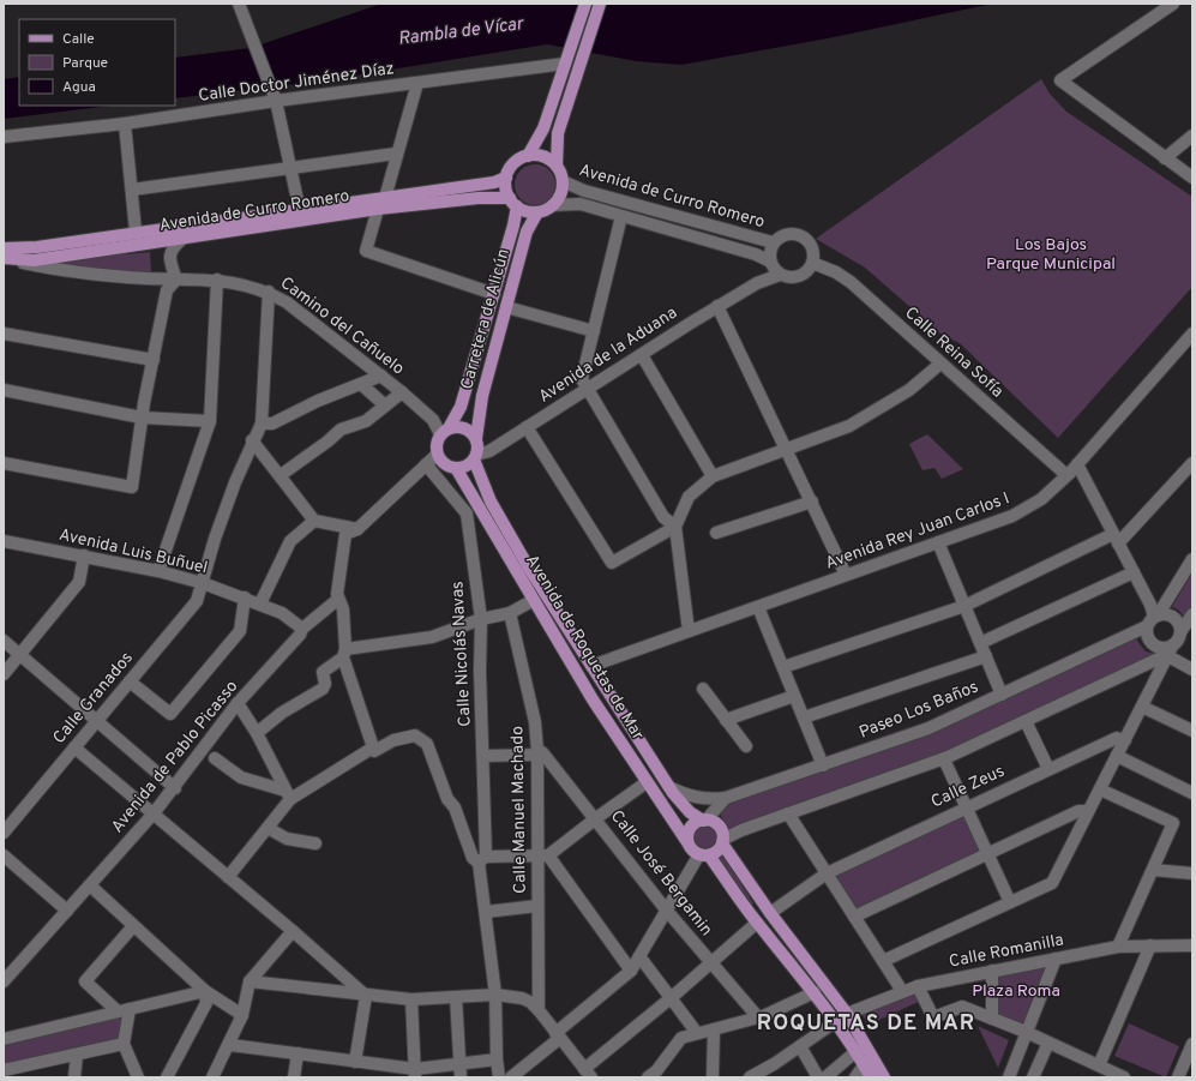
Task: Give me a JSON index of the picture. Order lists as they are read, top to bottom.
{
  "streets": {
    "main road": ["Avenida de Curro Romero", "Carretera de Alicún", "Avenida de Roquetas de Mar"],
    "street": [
      "Calle Doctor Jiménez Díaz",
      "Camino del Cañuelo",
      "Calle Reina Sofía",
      "Avenida de la Aduana",
      "Avenida Rey Juan Carlos I",
      "Avenida Luis Buñuel",
      "Calle Nicolás Navas",
      "Calle Granados",
      "Paseo Los Baños",
      "Avenida de Pablo Picasso",
      "Calle Zeus",
      "Calle Manuel Machado",
      "Calle José Bergamin",
      "Calle Romanilla"
    ]
  },
  "crossings": [
    ["Avenida de Curro Romero", "Carretera de Alicún"],
    ["Avenida de Curro Romero", "Camino del Cañuelo"],
    ["Avenida de Curro Romero", "Calle Reina Sofía"],
    ["Avenida de Curro Romero", "Avenida de la Aduana"],
    ["Carretera de Alicún", "Camino del Cañuelo"],
    ["Carretera de Alicún", "Avenida de la Aduana"],
    ["Carretera de Alicún", "Avenida de Roquetas de Mar"],
    ["Camino del Cañuelo", "Avenida de la Aduana"],
    ["Camino del Cañuelo", "Avenida de Roquetas de Mar"],
    ["Calle Reina Sofía", "Avenida de la Aduana"],
    ["Calle Reina Sofía", "Avenida Rey Juan Carlos I"],
    ["Avenida de la Aduana", "Avenida de Roquetas de Mar"],
    ["Avenida Rey Juan Carlos I", "Avenida de Roquetas de Mar"],
    ["Avenida Luis Buñuel", "Calle Granados"],
    ["Avenida Luis Buñuel", "Avenida de Pablo Picasso"],
    ["Avenida de Roquetas de Mar", "Paseo Los Baños"],
    ["Calle Manuel Machado", "Calle José Bergamin"]
  ],
  "districts": ["ROQUETAS DE MAR"],
  "water": ["Rambla de Vícar"],
  "parks": ["Los Bajos Parque Municipal", "Plaza Roma"],
  "legend": ["Calle", "Parque", "Agua"]
}
